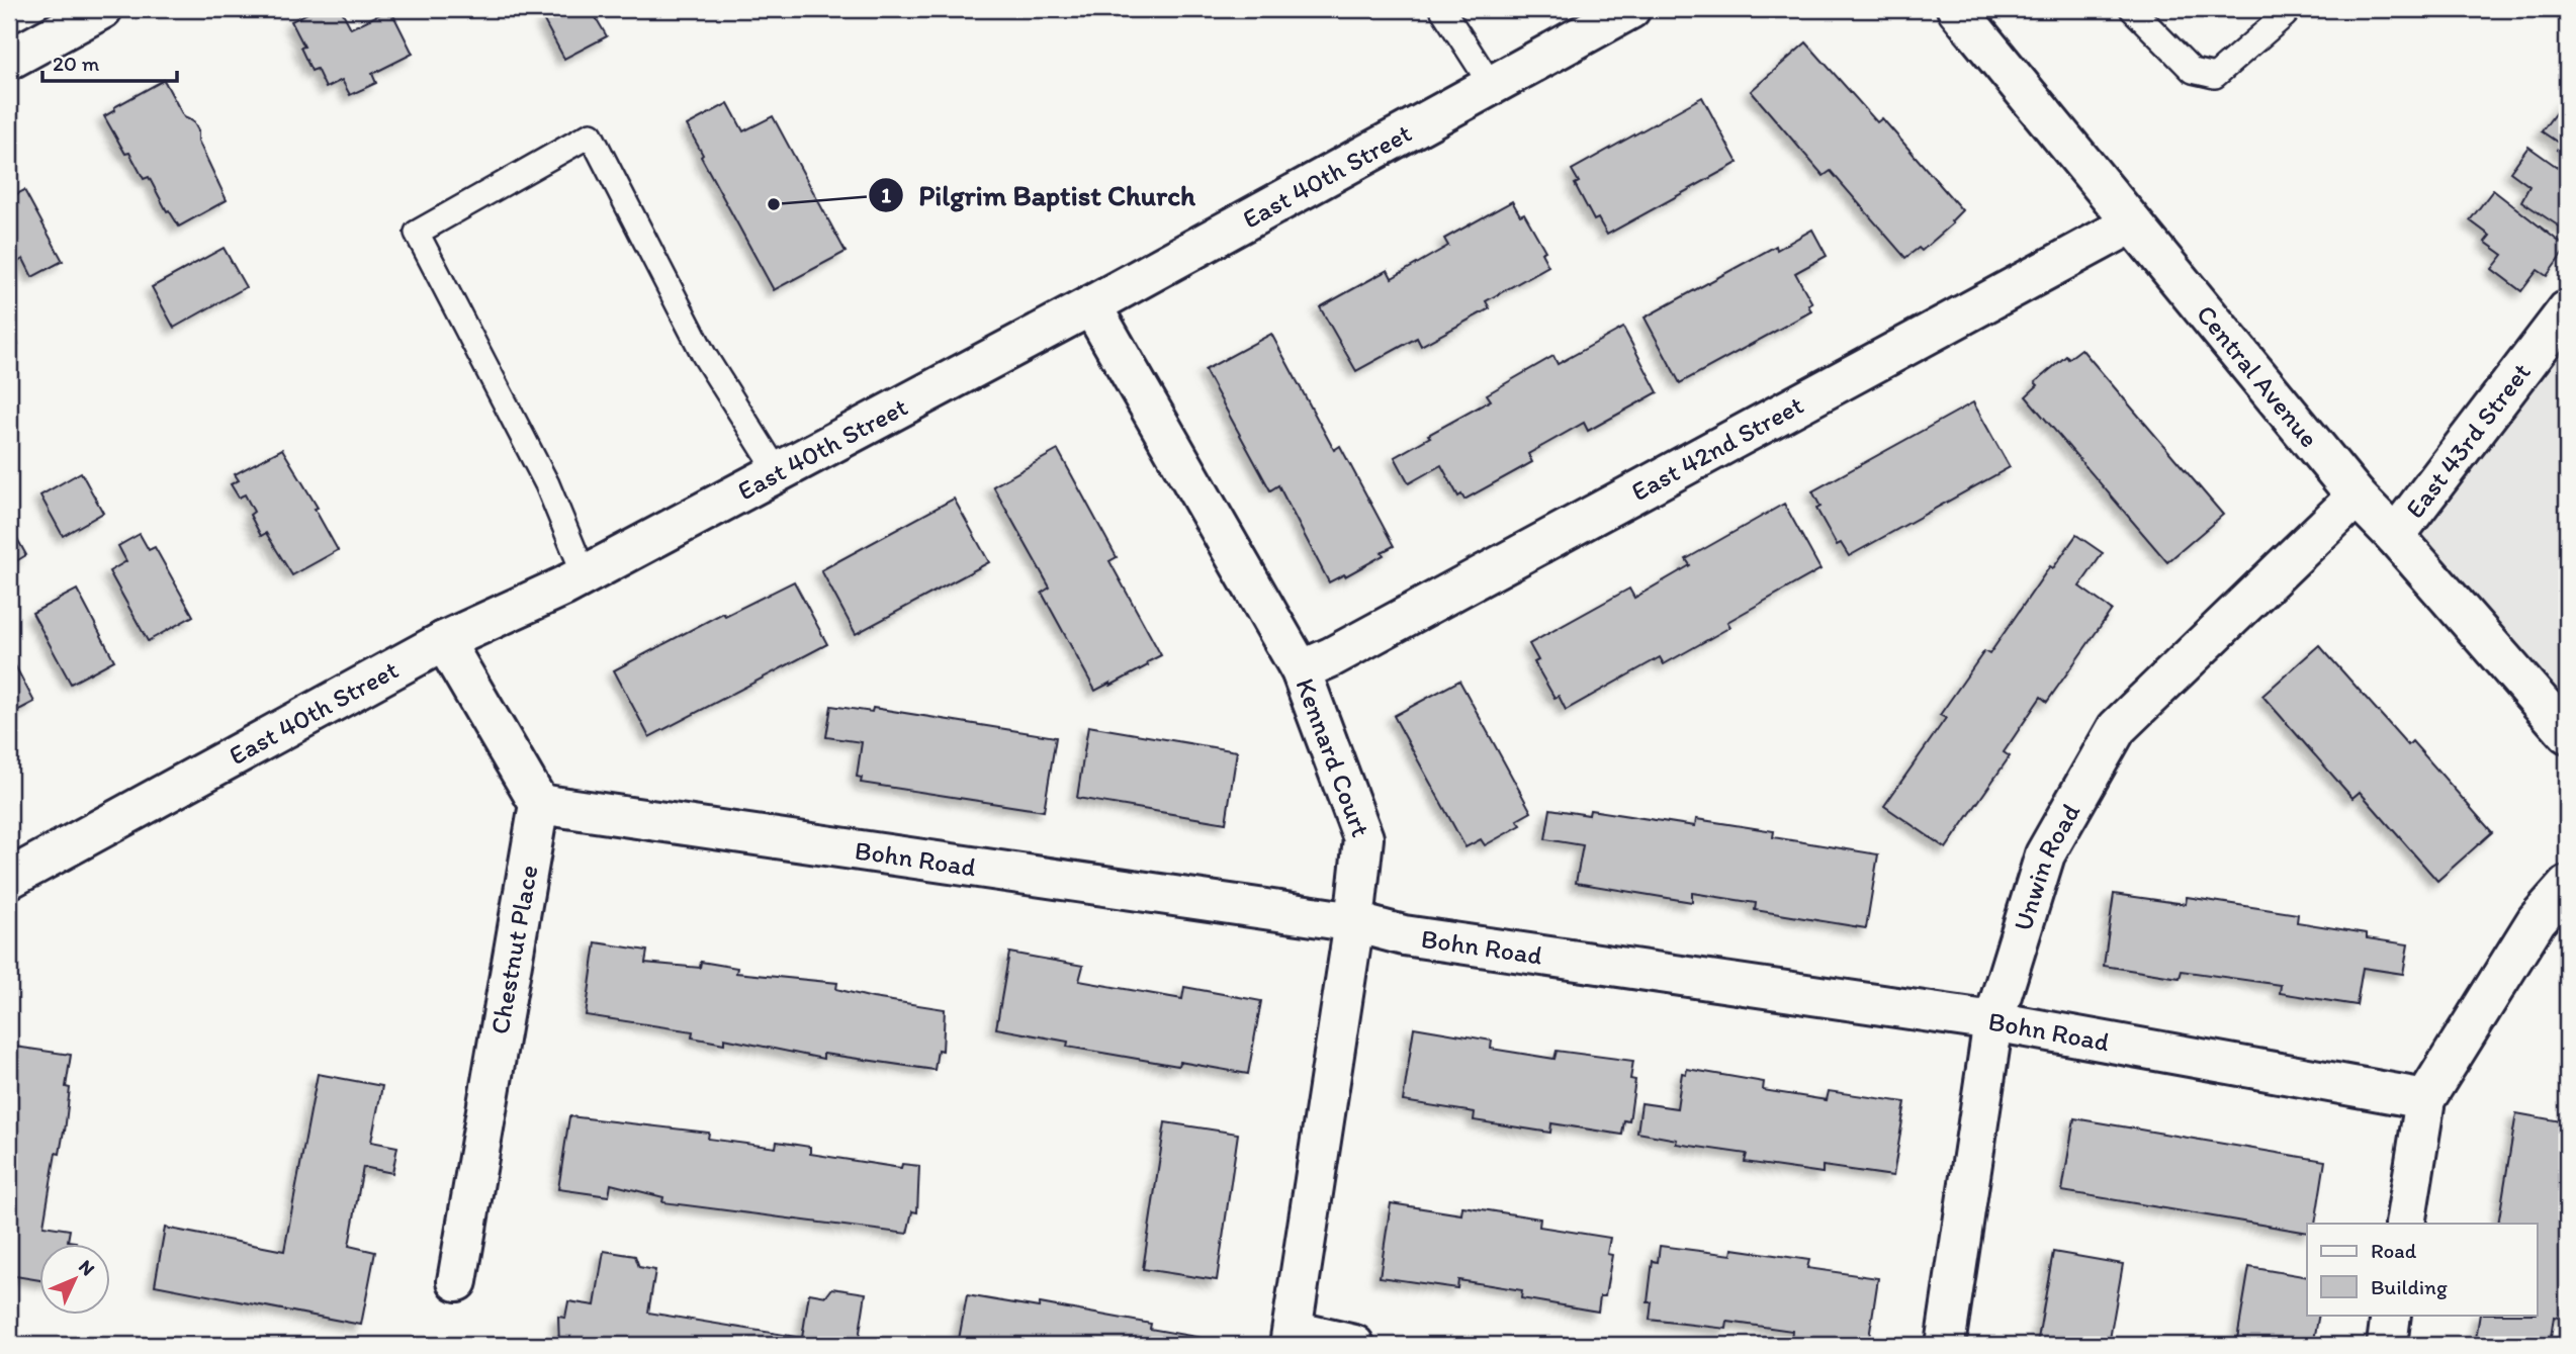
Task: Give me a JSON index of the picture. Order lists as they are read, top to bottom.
{
  "streets": {
    "street": [
      "East 40th Street",
      "Central Avenue",
      "East 43rd Street",
      "East 42nd Street",
      "Kennard Court",
      "Bohn Road",
      "Unwin Road",
      "Chestnut Place"
    ]
  },
  "crossings": [
    ["East 40th Street", "Kennard Court"],
    ["Central Avenue", "East 43rd Street"],
    ["Central Avenue", "East 42nd Street"],
    ["Central Avenue", "Unwin Road"],
    ["East 42nd Street", "Kennard Court"],
    ["Kennard Court", "Bohn Road"],
    ["Bohn Road", "Unwin Road"],
    ["Bohn Road", "Chestnut Place"]
  ],
  "places": ["Pilgrim Baptist Church"],
  "legend": ["Road", "Building"],
  "scale_bar": "20 m",
  "north": "top right"
}
